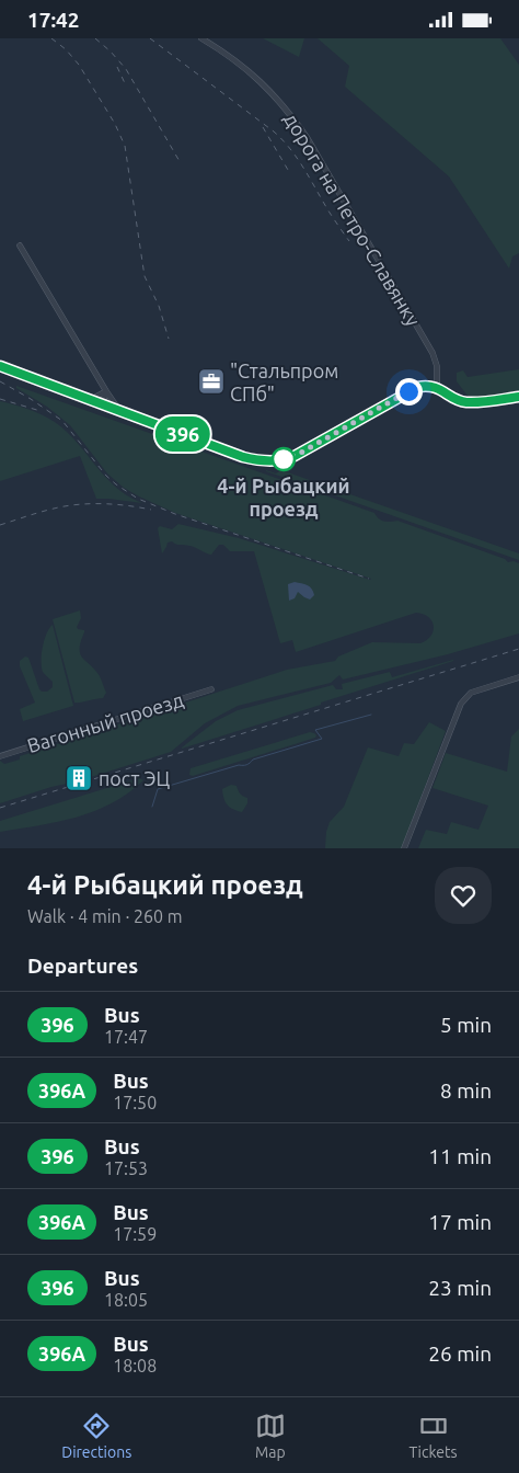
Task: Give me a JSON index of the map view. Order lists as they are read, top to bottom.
{
  "streets": {
    "street": ["дорога на Петро-Славянку", "Вагонный проезд"]
  },
  "places": {
    "office": ["\"Стальпром СПб\""],
    "other": ["4-й Рыбацкий проезд"],
    "building": ["пост ЭЦ"]
  },
  "lines": ["bus line 396"],
  "page": {
    "status": "17:42",
    "on_map": "396",
    "heading": [
      ["4-й Рыбацкий проезд", "Walk · 4 min · 260 m"],
      "Departures"
    ],
    "list": [
      {
        "mark": "396",
        "name": "Bus",
        "note": "17:47",
        "value": "5 min"
      },
      {
        "mark": "396А",
        "name": "Bus",
        "note": "17:50",
        "value": "8 min"
      },
      {
        "mark": "396",
        "name": "Bus",
        "note": "17:53",
        "value": "11 min"
      },
      {
        "mark": "396А",
        "name": "Bus",
        "note": "17:59",
        "value": "17 min"
      },
      {
        "mark": "396",
        "name": "Bus",
        "note": "18:05",
        "value": "23 min"
      },
      {
        "mark": "396А",
        "name": "Bus",
        "note": "18:08",
        "value": "26 min"
      }
    ],
    "tabs": ["Directions", "Map", "Tickets"]
  }
}
